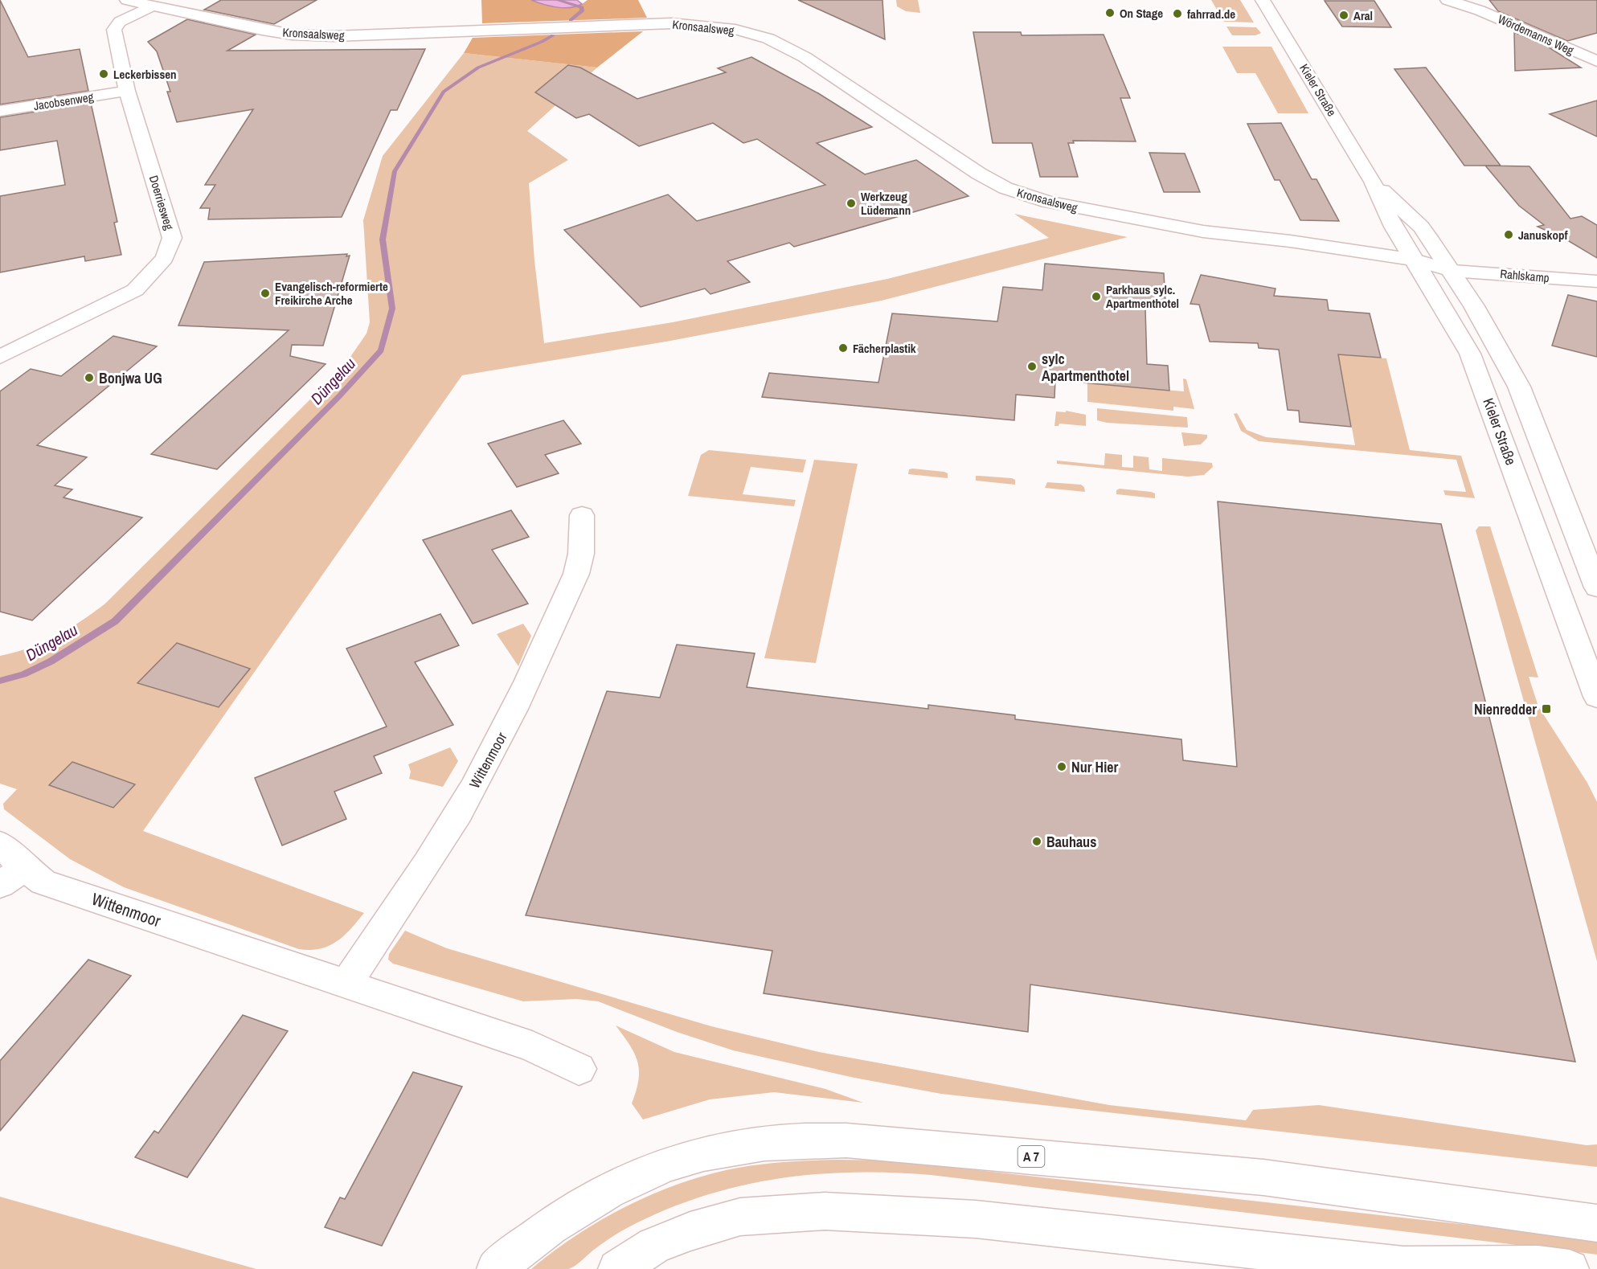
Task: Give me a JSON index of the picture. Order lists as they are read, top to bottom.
{
  "streets": {
    "main road": [
      "Kronsaalsweg",
      "Wördemanns Weg",
      "Kieler Straße",
      "Jacobsenweg",
      "Doerriesweg",
      "Rahlskamp",
      "Wittenmoor",
      "A 7"
    ]
  },
  "crossings": [
    ["Kronsaalsweg", "Kieler Straße"],
    ["Kronsaalsweg", "Doerriesweg"],
    ["Kronsaalsweg", "Rahlskamp"],
    ["Kieler Straße", "Rahlskamp"],
    ["Jacobsenweg", "Doerriesweg"]
  ],
  "water": ["Düngelau"],
  "places": {
    "other": [
      "On Stage",
      "fahrrad.de",
      "Aral",
      "Leckerbissen",
      "Werkzeug Lüdemann",
      "Januskopf",
      "Evangelisch-reformierte Freikirche Arche",
      "Parkhaus sylc. Apartmenthotel",
      "Fächerplastik",
      "sylc Apartmenthotel",
      "Bonjwa UG",
      "Nur Hier",
      "Bauhaus"
    ],
    "transit": ["Nienredder"]
  }
}
